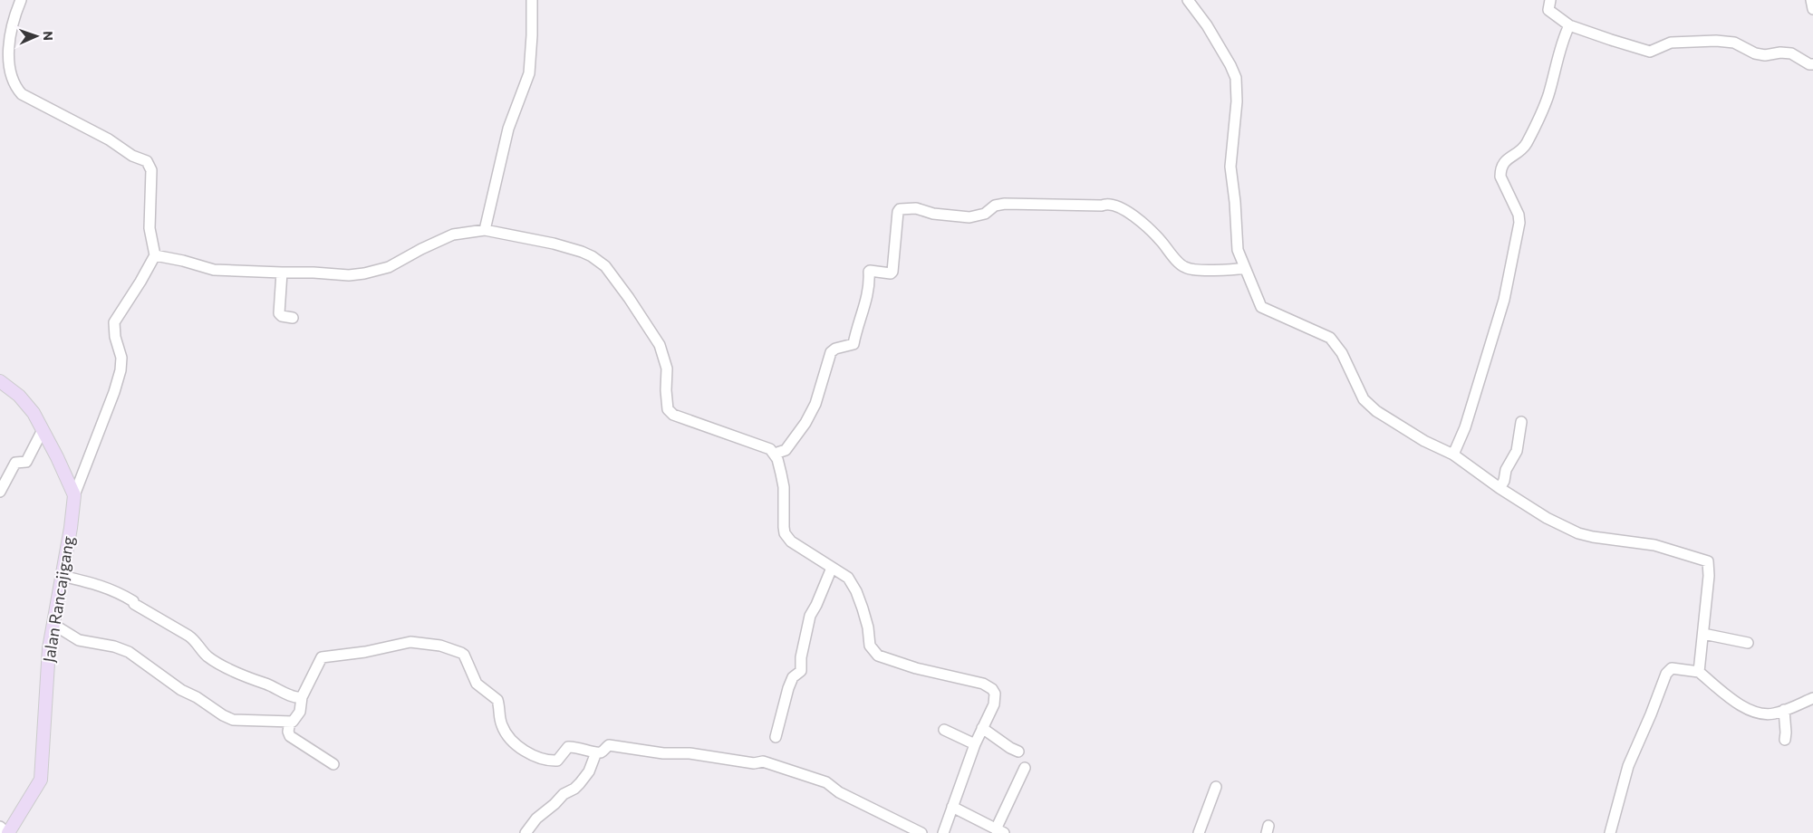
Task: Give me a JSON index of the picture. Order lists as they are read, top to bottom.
{
  "streets": {
    "main road": ["Jalan Rancajigang"]
  },
  "north": "right"
}
